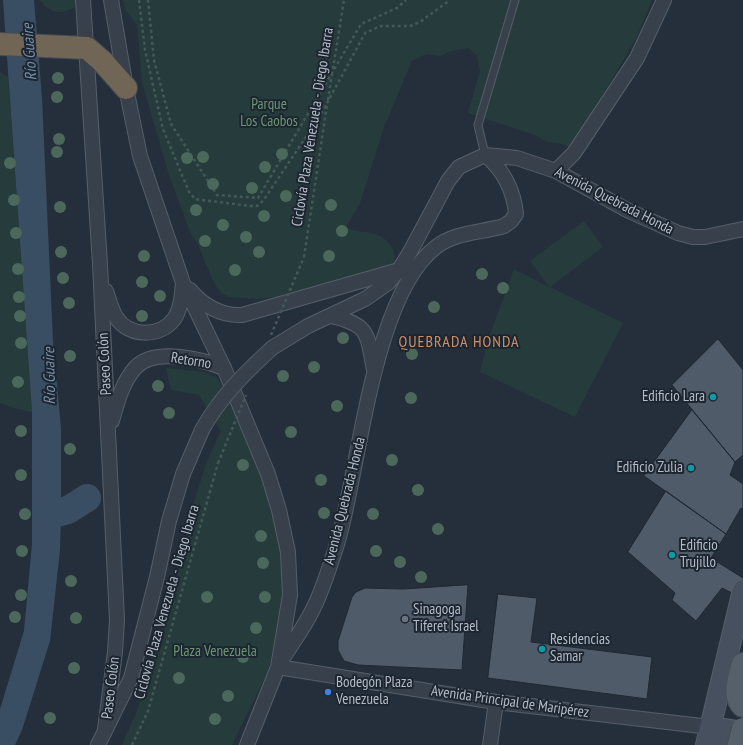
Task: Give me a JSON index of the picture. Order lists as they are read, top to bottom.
{
  "streets": {
    "main road": ["Avenida Principal de Maripérez"],
    "street": ["Avenida Quebrada Honda", "Retorno", "Paseo Colón"],
    "path": ["Ciclovía Plaza Venezuela - Diego Ibarra"]
  },
  "crossings": [
    ["Avenida Quebrada Honda", "Paseo Colón"],
    ["Avenida Quebrada Honda", "Avenida Principal de Maripérez"],
    ["Retorno", "Paseo Colón"]
  ],
  "districts": ["QUEBRADA HONDA"],
  "water": ["Río Guaire"],
  "parks": ["Parque Los Caobos", "Plaza Venezuela"],
  "places": [
    "Edificio Lara",
    "Edificio Zulia",
    "Edificio Trujillo",
    "Sinagoga Tiferet Israel",
    "Residencias Samar",
    "Bodegón Plaza Venezuela"
  ]
}
